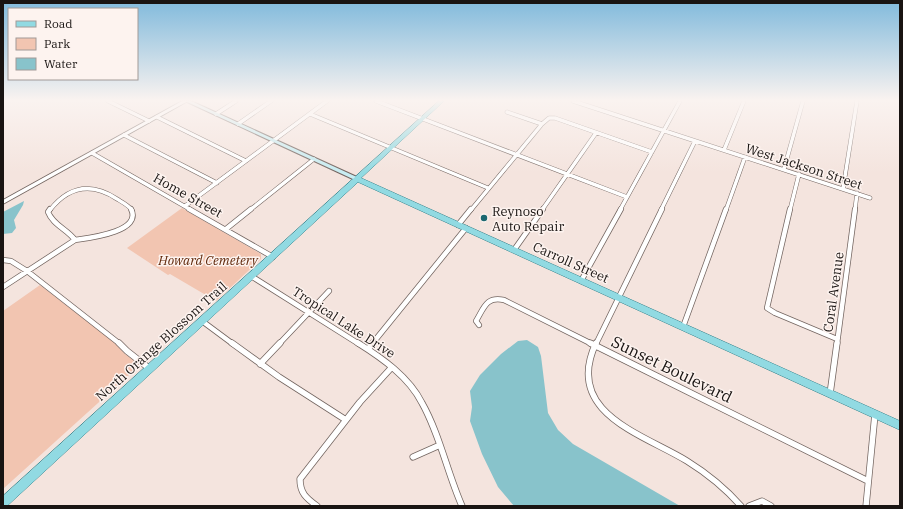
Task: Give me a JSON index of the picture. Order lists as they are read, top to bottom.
{
  "streets": {
    "main road": ["Carroll Street", "North Orange Blossom Trail"],
    "street": [
      "West Jackson Street",
      "Home Street",
      "Coral Avenue",
      "Tropical Lake Drive",
      "Sunset Boulevard"
    ]
  },
  "crossings": [
    ["West Jackson Street", "Coral Avenue"],
    ["Home Street", "North Orange Blossom Trail"],
    ["Carroll Street", "Coral Avenue"],
    ["Carroll Street", "North Orange Blossom Trail"],
    ["Tropical Lake Drive", "North Orange Blossom Trail"]
  ],
  "parks": ["Howard Cemetery"],
  "places": ["Reynoso Auto Repair"],
  "legend": ["Road", "Park", "Water"]
}
